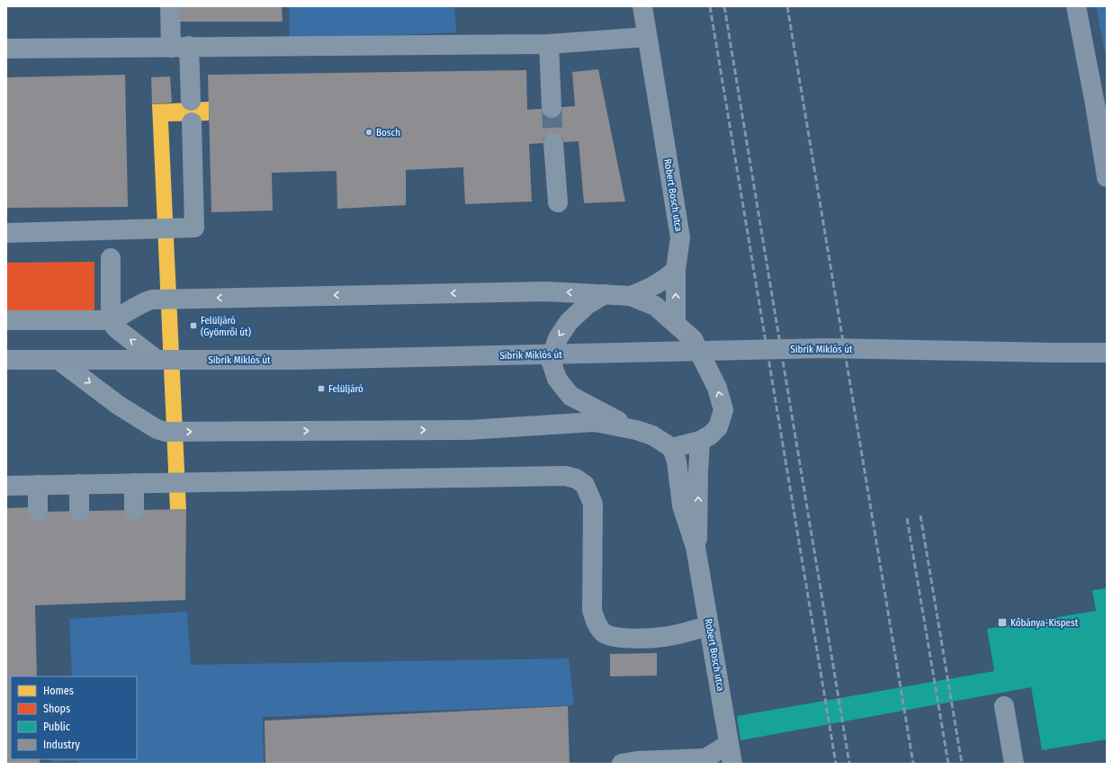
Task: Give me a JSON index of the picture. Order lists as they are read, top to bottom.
{
  "streets": {
    "main road": ["Sibrik Miklós út"],
    "street": ["Robert Bosch utca"]
  },
  "places": {
    "other": ["Bosch"],
    "transit": ["Felüljáró (Gyömrői út)", "Felüljáró", "Kőbánya-Kispest"]
  },
  "legend": [
    "Homes",
    "Shops",
    "Public",
    "Industry"
  ]
}
